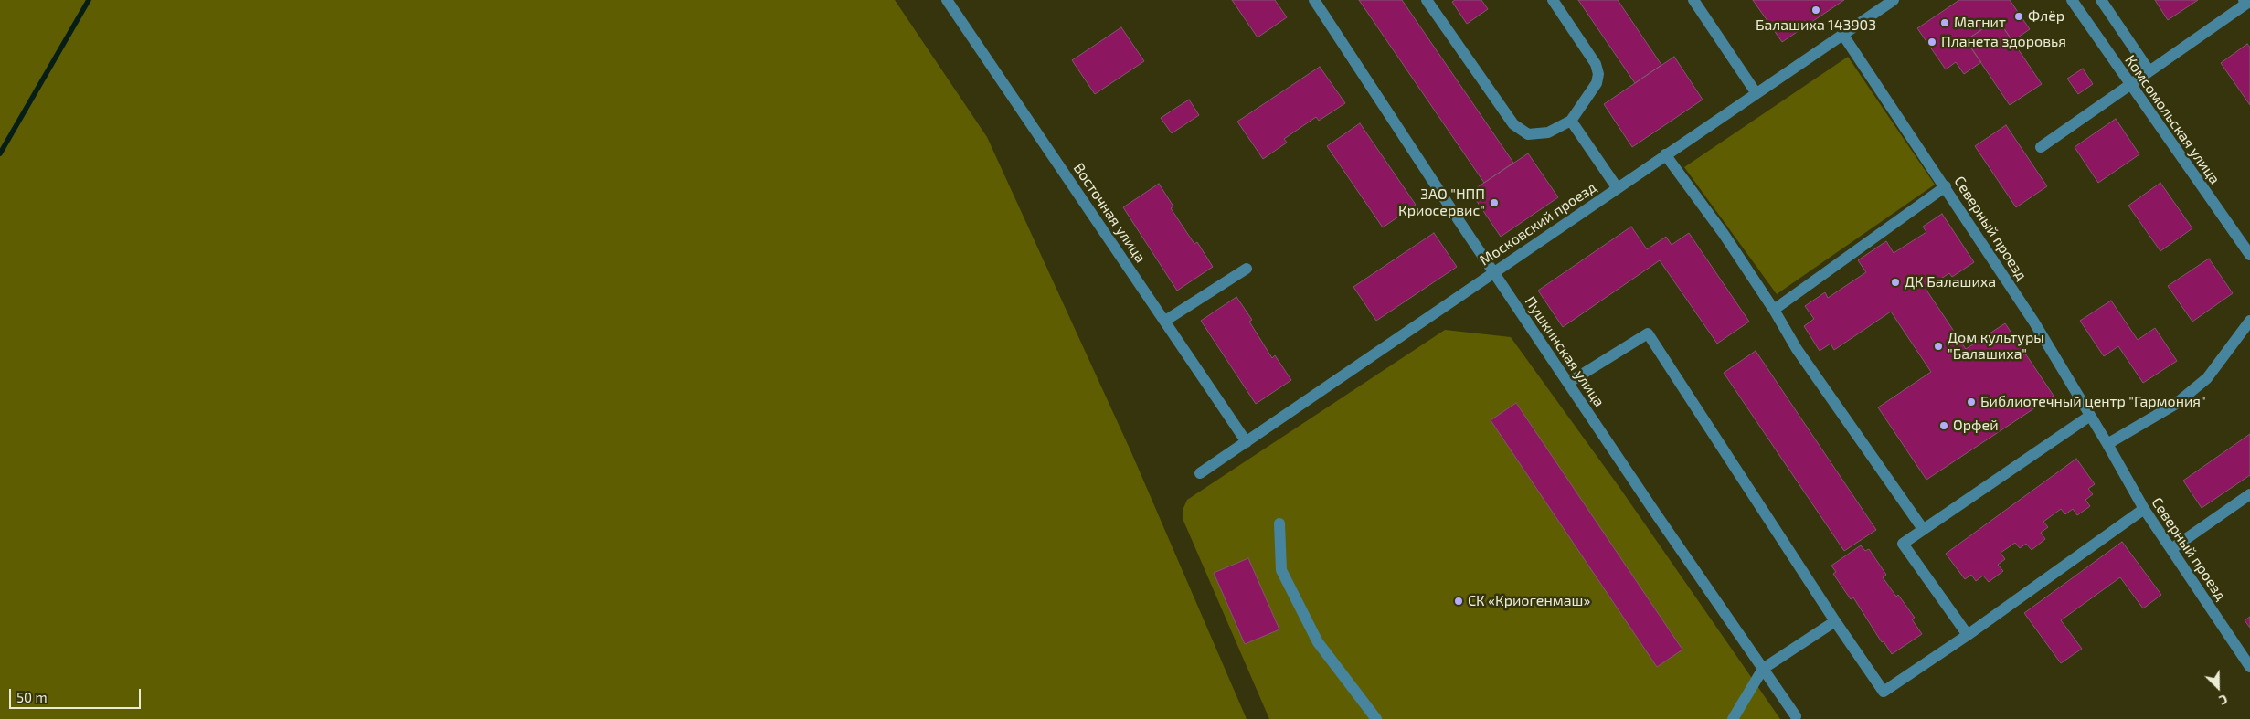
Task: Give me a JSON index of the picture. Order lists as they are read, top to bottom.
{
  "streets": {
    "street": [
      "Комсомольская улица",
      "Восточная улица",
      "Московский проезд",
      "Северный проезд",
      "Пушкинская улица"
    ]
  },
  "crossings": [
    ["Восточная улица", "Московский проезд"],
    ["Московский проезд", "Северный проезд"],
    ["Московский проезд", "Пушкинская улица"]
  ],
  "places": [
    "Балашиха 143903",
    "Флёр",
    "Магнит",
    "Планета здоровья",
    "ЗАО \"НПП Криосервис\"",
    "ДК Балашиха",
    "Дом культуры \"Балашиха\"",
    "Библиотечный центр \"Гармония\"",
    "Орфей",
    "СК «Криогенмаш»"
  ],
  "scale_bar": "50 m",
  "north": "bottom right"
}
